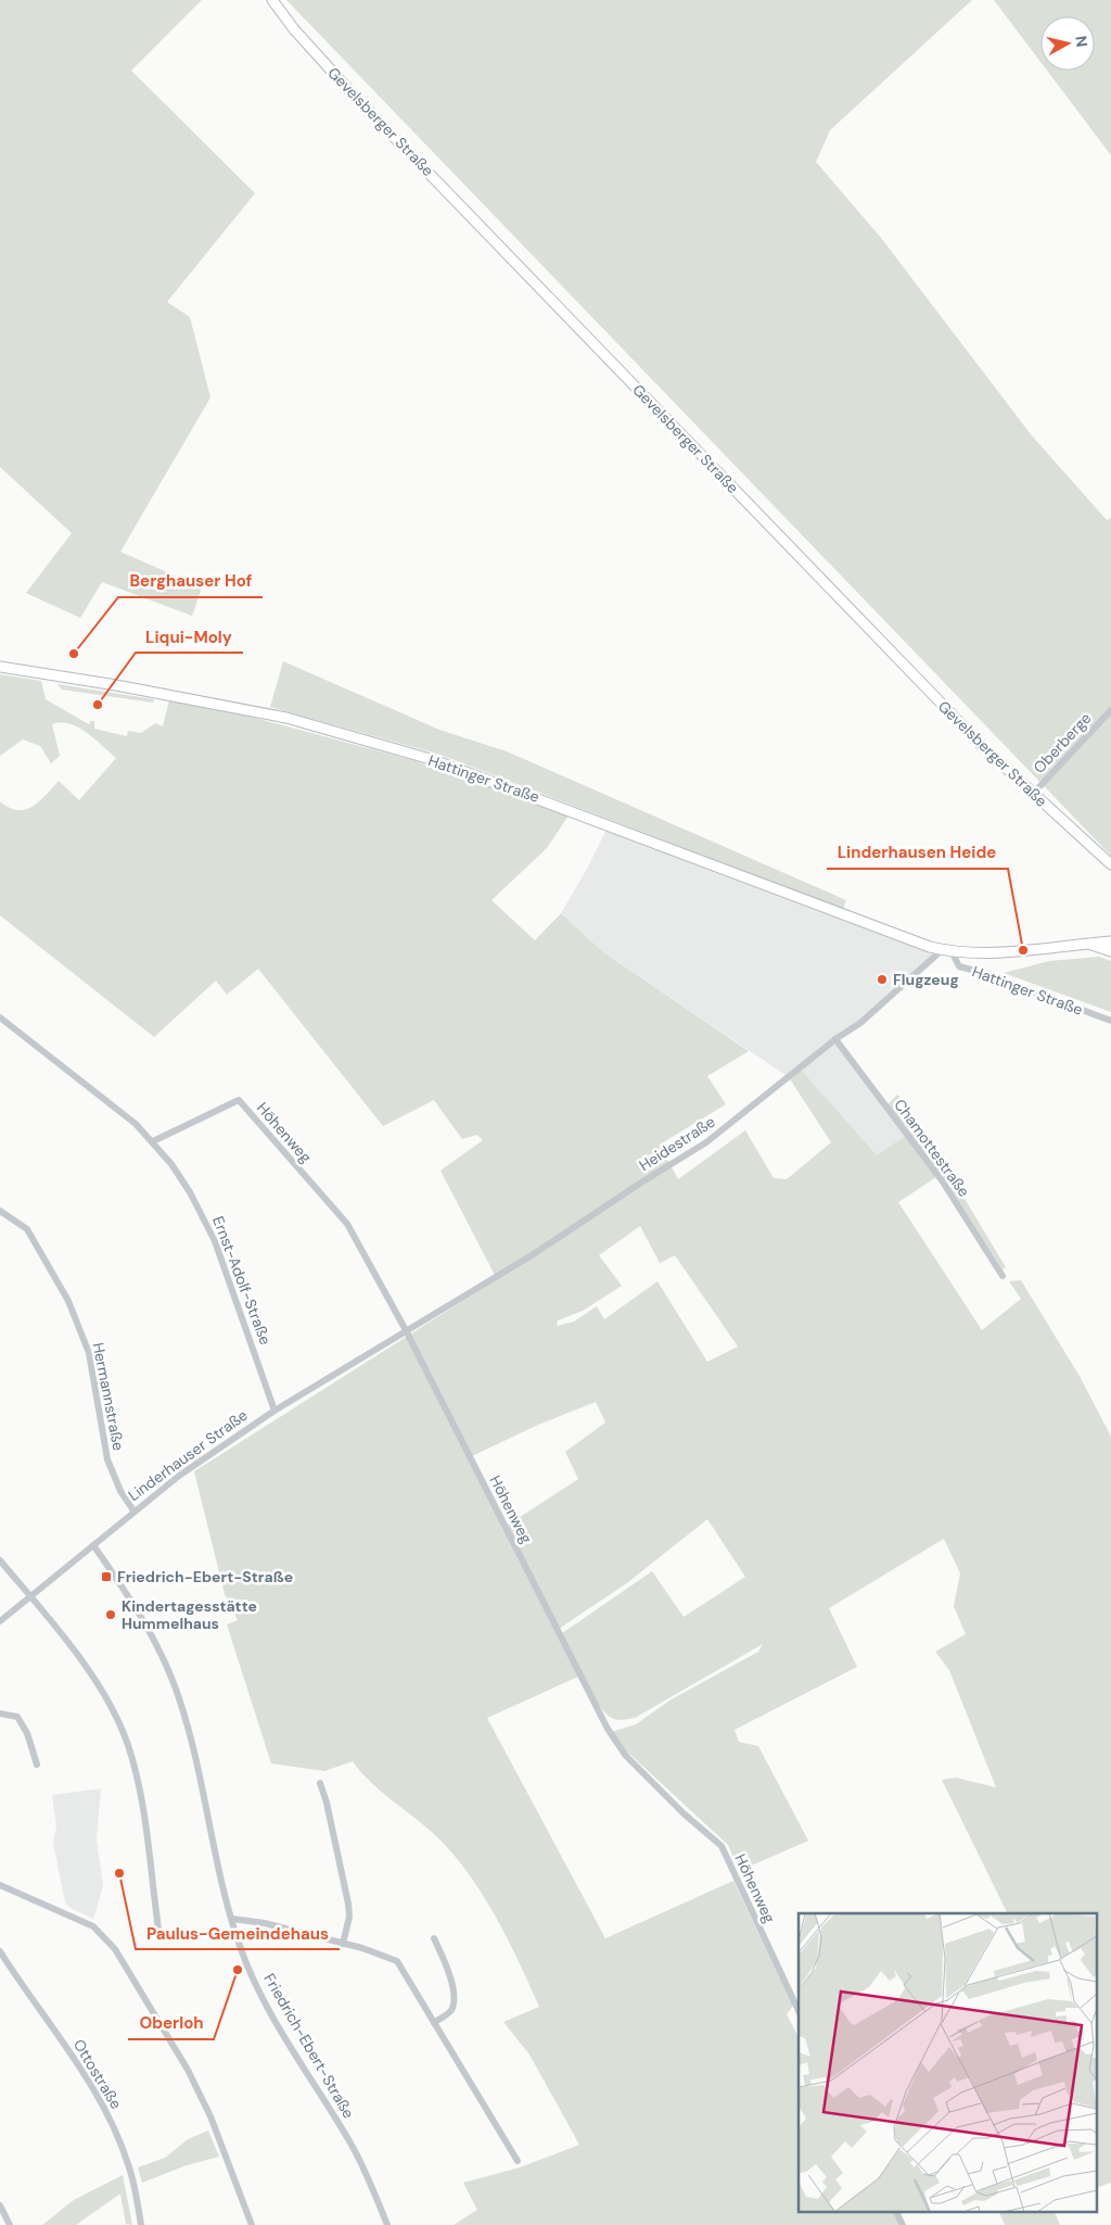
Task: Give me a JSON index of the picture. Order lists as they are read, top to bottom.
{
  "streets": {
    "main road": ["Gevelsberger Straße", "Hattinger Straße"],
    "street": [
      "Oberberge",
      "Höhenweg",
      "Heidestraße",
      "Chamottestraße",
      "Ernst-Adolf-Straße",
      "Hermannstraße",
      "Linderhauser Straße",
      "Friedrich-Ebert-Straße",
      "Ottostraße"
    ]
  },
  "crossings": [
    ["Gevelsberger Straße", "Oberberge"],
    ["Hattinger Straße", "Heidestraße"],
    ["Höhenweg", "Heidestraße"],
    ["Höhenweg", "Ernst-Adolf-Straße"],
    ["Höhenweg", "Linderhauser Straße"],
    ["Heidestraße", "Chamottestraße"],
    ["Heidestraße", "Linderhauser Straße"],
    ["Ernst-Adolf-Straße", "Linderhauser Straße"],
    ["Hermannstraße", "Linderhauser Straße"],
    ["Linderhauser Straße", "Friedrich-Ebert-Straße"]
  ],
  "places": {
    "other": [
      "Berghauser Hof",
      "Liqui-Moly",
      "Linderhausen Heide",
      "Flugzeug",
      "Kindertagesstätte Hummelhaus",
      "Paulus-Gemeindehaus",
      "Oberloh"
    ],
    "transit": ["Friedrich-Ebert-Straße"]
  },
  "north": "right"
}
